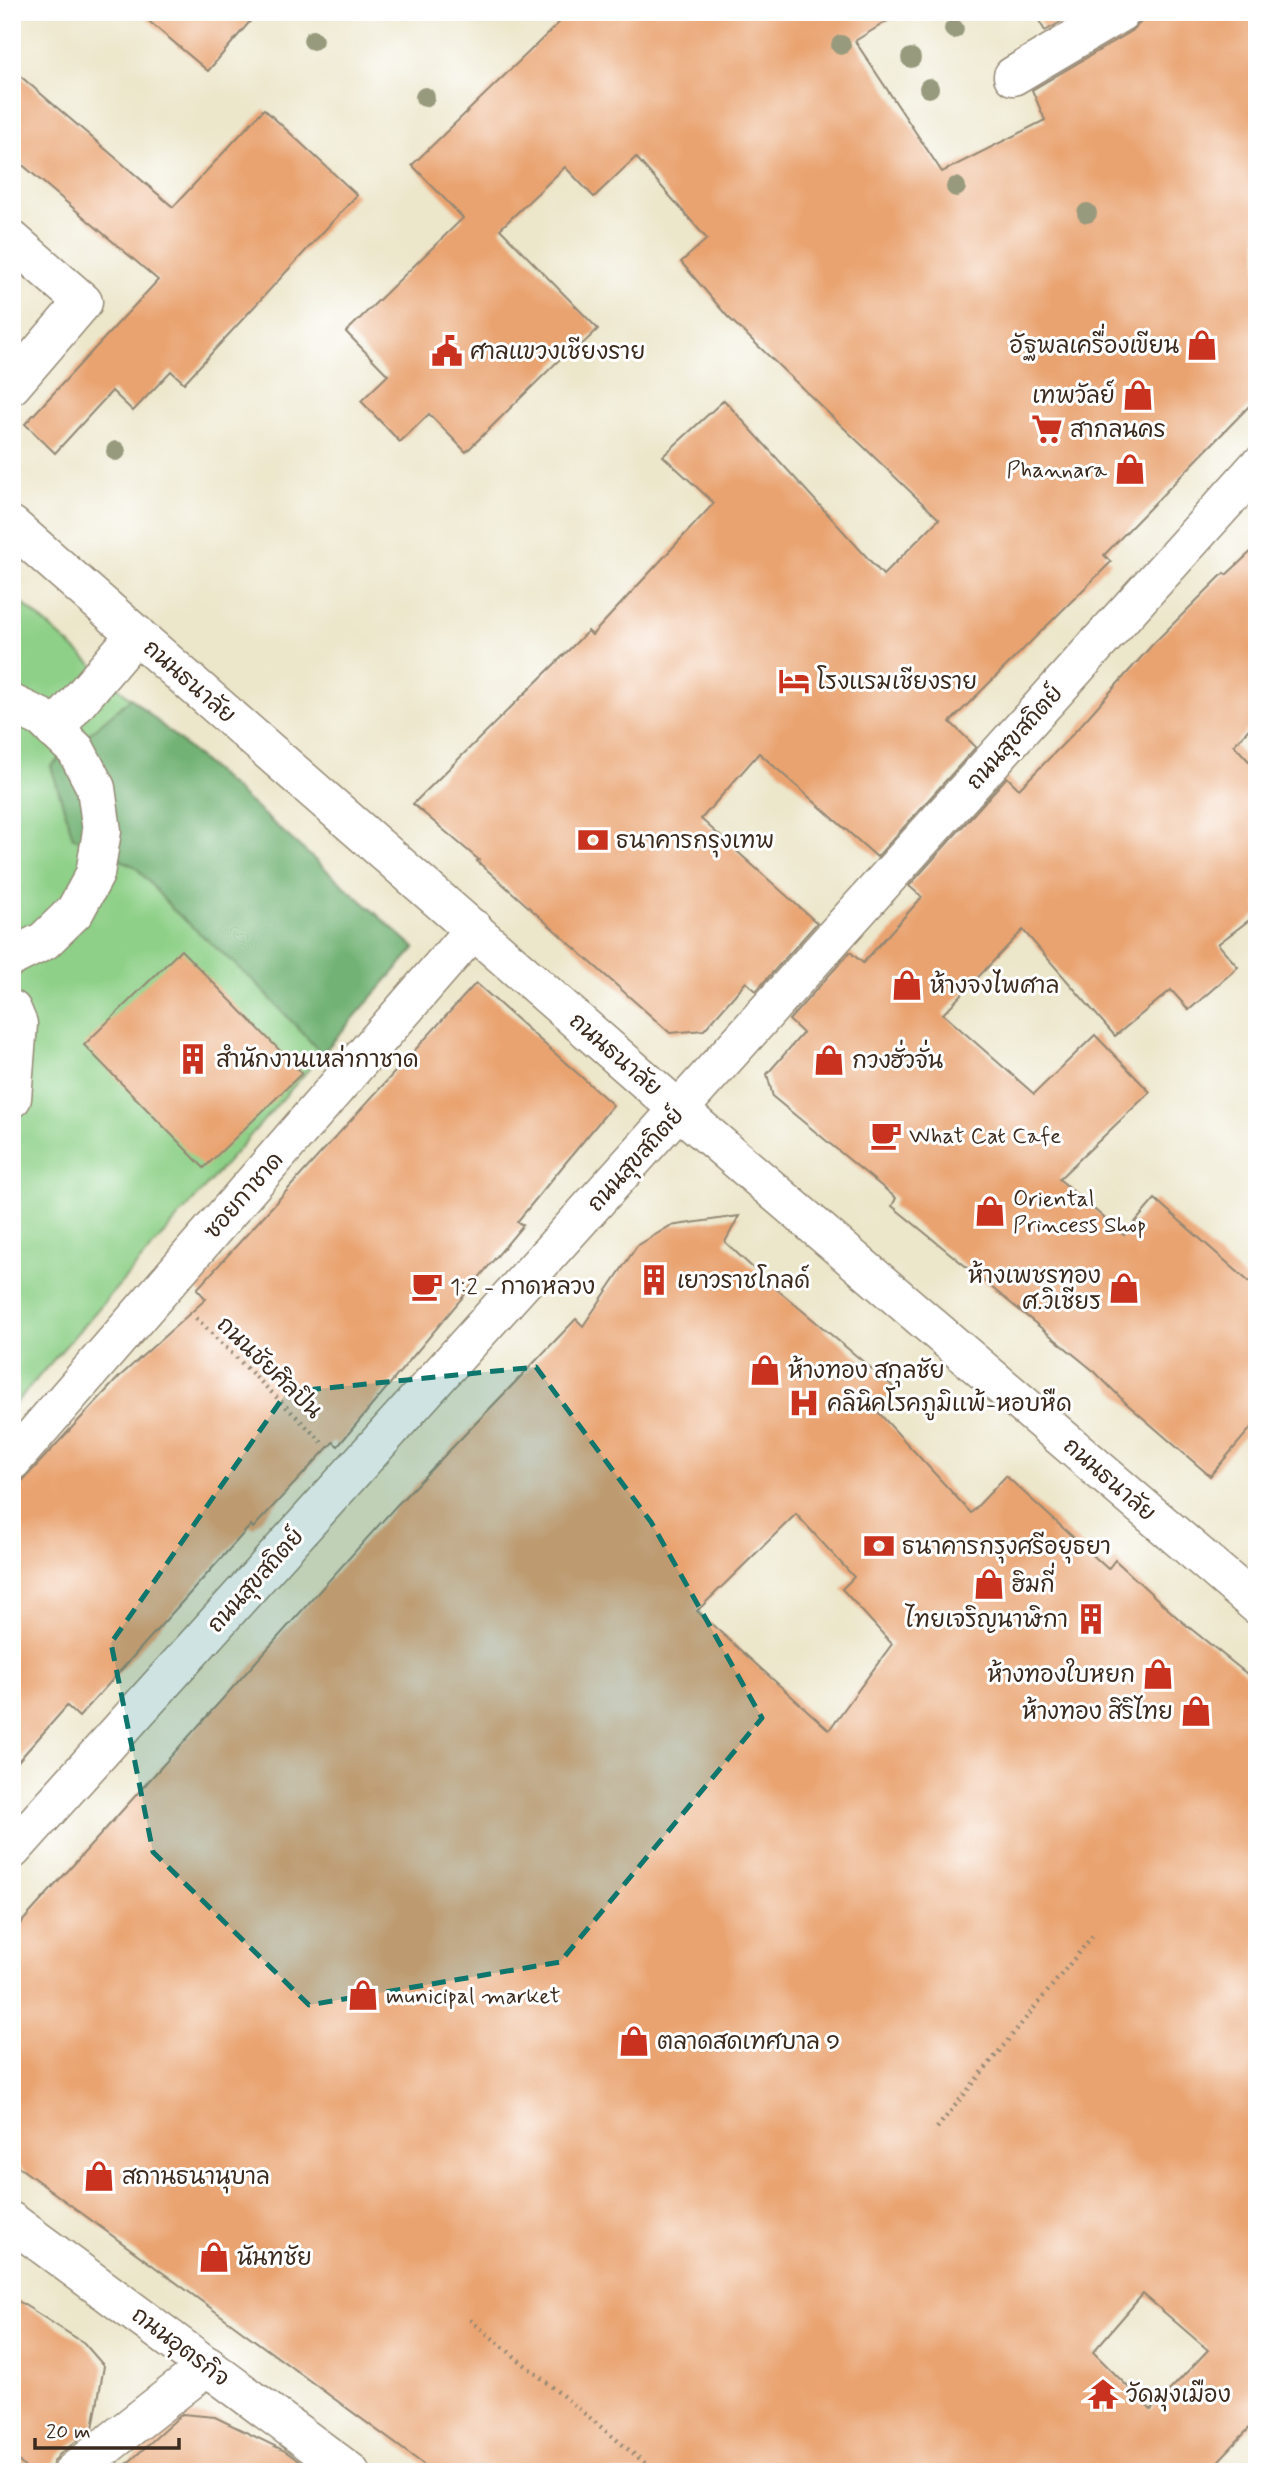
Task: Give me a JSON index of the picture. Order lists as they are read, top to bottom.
{
  "streets": {
    "street": [
      "ถนนธนาลัย",
      "ถนนสุขสถิตย์",
      "ซอยกาชาด",
      "ถนนอุตรกิจ"
    ],
    "path": ["ถนนชัยศิลปิน"]
  },
  "crossings": [
    ["ถนนธนาลัย", "ถนนสุขสถิตย์"],
    ["ถนนธนาลัย", "ซอยกาชาด"],
    ["ถนนสุขสถิตย์", "ถนนชัยศิลปิน"],
    ["ซอยกาชาด", "ถนนชัยศิลปิน"]
  ],
  "places": {
    "shop": [
      "อัฐพลเครื่องเขียน",
      "เทพวัลย์",
      "Phannara",
      "ห้างจงไพศาล",
      "กวงฮั่วจั่น",
      "Oriental Princess Shop",
      "ห้างเพชรทอง ศ.วิเชียร",
      "ห้างทอง สกุลชัย",
      "ฮิมกี่",
      "ห้างทองใบหยก",
      "ห้างทอง สิริไทย",
      "municipal market",
      "ตลาดสดเทศบาล ๑",
      "สถานธนานุบาล",
      "นันทชัย"
    ],
    "public building": ["ศาลแขวงเชียงราย"],
    "supermarket": ["สากลนคร"],
    "hotel": ["โรงแรมเชียงราย"],
    "bank": ["ธนาคารกรุงเทพ", "ธนาคารกรุงศรีอยุธยา"],
    "building": ["สำนักงานเหล่ากาชาด", "เยาวราชโกลด์", "ไทยเจริญนาฬิกา"],
    "cafe": ["What Cat Cafe", "1:2 - กาดหลวง"],
    "hospital": ["คลินิคโรคภูมิแพ้-หอบหืด"],
    "temple": ["วัดมุงเมือง"]
  },
  "scale_bar": "20 m"
}
